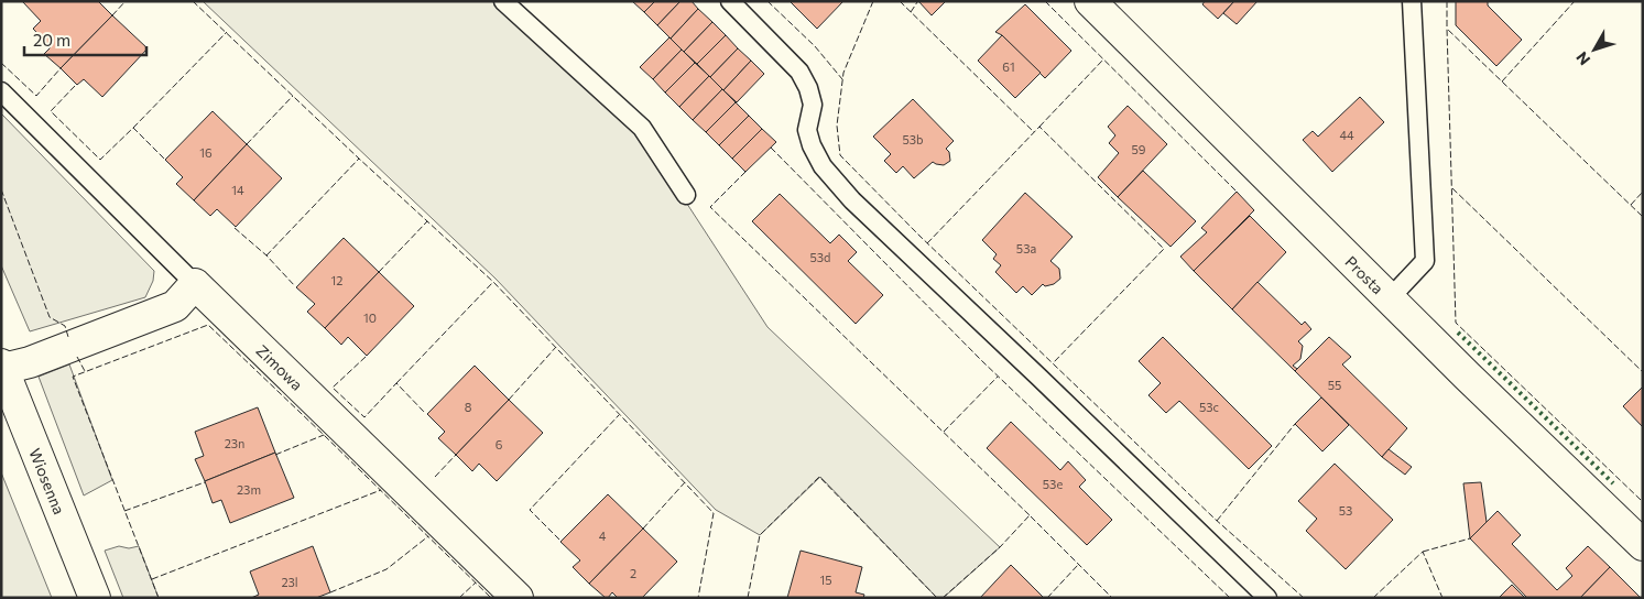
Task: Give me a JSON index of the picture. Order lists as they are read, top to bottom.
{
  "streets": {
    "street": ["Prosta", "Zimowa", "Wiosenna"]
  },
  "house_numbers": [
    "61",
    "44",
    "53b",
    "59",
    "16",
    "14",
    "53a",
    "53d",
    "12",
    "10",
    "55",
    "8",
    "53c",
    "23n",
    "6",
    "53e",
    "23m",
    "53",
    "4",
    "2",
    "15",
    "23l"
  ],
  "scale_bar": "20 m",
  "north": "bottom left"
}
